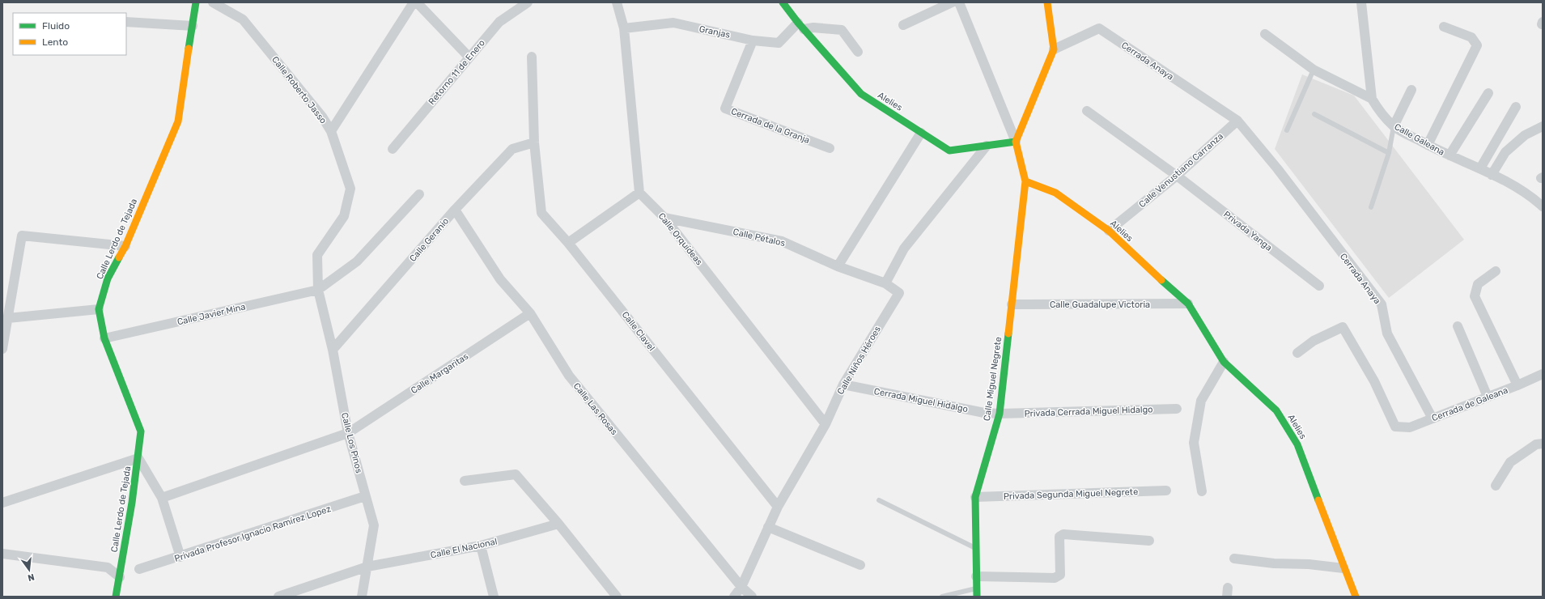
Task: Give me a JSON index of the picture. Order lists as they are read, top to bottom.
{
  "streets": {
    "street": [
      "Granjas",
      "Cerrada Anaya",
      "Retorno 11 de Enero",
      "Calle Roberto Jasso",
      "Alelies",
      "Cerrada de la Granja",
      "Calle Galeana",
      "Calle Venustiano Carranza",
      "Privada Yanga",
      "Calle Pétalos",
      "Calle Lerdo de Tejada",
      "Calle Orquídeas",
      "Calle Geranio",
      "Calle Guadalupe Victoria",
      "Calle Javier Mina",
      "Calle Clavel",
      "Calle Niños Héroes",
      "Calle Margaritas",
      "Calle Miguel Negrete",
      "Cerrada Miguel Hidalgo",
      "Cerrada de Galeana",
      "Calle Las Rosas",
      "Privada Cerrada Miguel Hidalgo",
      "Calle Los Pinos",
      "Privada Segunda Miguel Negrete",
      "Privada Profesor Ignacio Ramírez Lopez",
      "Calle El Nacional"
    ]
  },
  "crossings": [
    ["Granjas", "Alelies"],
    ["Granjas", "Cerrada de la Granja"],
    ["Cerrada Anaya", "Calle Venustiano Carranza"],
    ["Cerrada Anaya", "Cerrada de Galeana"],
    ["Calle Roberto Jasso", "Calle Javier Mina"],
    ["Calle Roberto Jasso", "Calle Los Pinos"],
    ["Alelies", "Calle Venustiano Carranza"],
    ["Alelies", "Calle Guadalupe Victoria"],
    ["Alelies", "Calle Miguel Negrete"],
    ["Calle Venustiano Carranza", "Privada Yanga"],
    ["Calle Pétalos", "Calle Orquídeas"],
    ["Calle Pétalos", "Calle Niños Héroes"],
    ["Calle Lerdo de Tejada", "Calle Javier Mina"],
    ["Calle Orquídeas", "Calle Niños Héroes"],
    ["Calle Geranio", "Calle Clavel"],
    ["Calle Geranio", "Calle Las Rosas"],
    ["Calle Geranio", "Calle Los Pinos"],
    ["Calle Guadalupe Victoria", "Calle Miguel Negrete"],
    ["Calle Javier Mina", "Calle Los Pinos"],
    ["Calle Clavel", "Calle Niños Héroes"],
    ["Calle Niños Héroes", "Cerrada Miguel Hidalgo"],
    ["Calle Niños Héroes", "Calle Las Rosas"],
    ["Calle Margaritas", "Calle Las Rosas"],
    ["Calle Margaritas", "Calle Los Pinos"],
    ["Calle Miguel Negrete", "Cerrada Miguel Hidalgo"],
    ["Calle Miguel Negrete", "Privada Cerrada Miguel Hidalgo"],
    ["Calle Miguel Negrete", "Privada Segunda Miguel Negrete"],
    ["Cerrada Miguel Hidalgo", "Privada Cerrada Miguel Hidalgo"],
    ["Calle Los Pinos", "Privada Profesor Ignacio Ramírez Lopez"],
    ["Calle Los Pinos", "Calle El Nacional"]
  ],
  "legend": ["Fluido", "Lento"],
  "north": "bottom"
}
